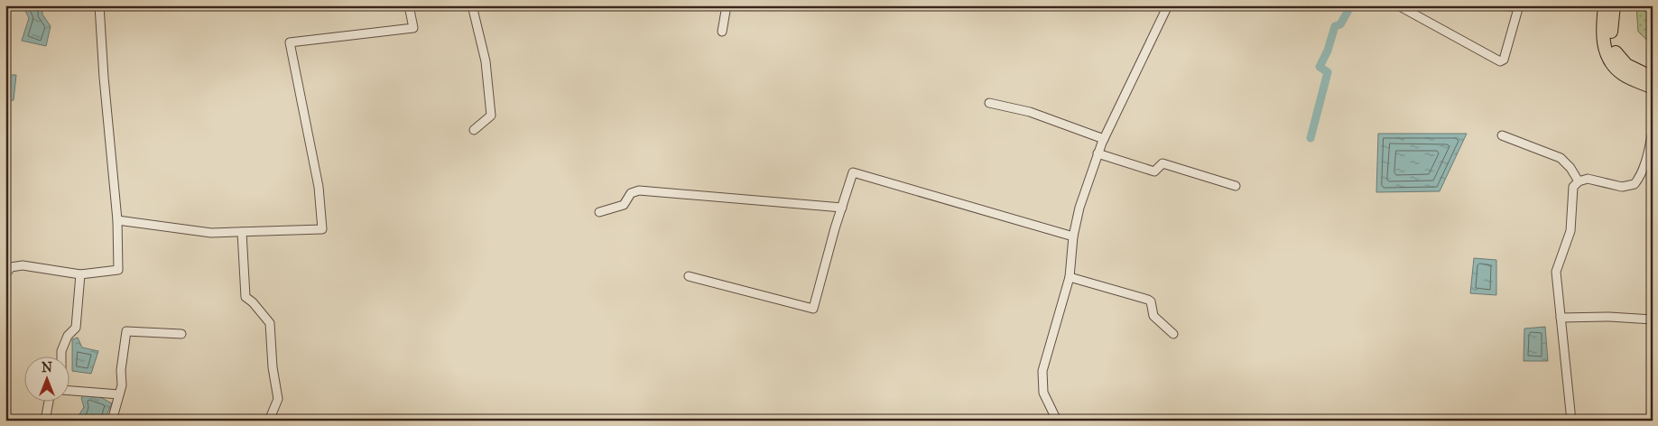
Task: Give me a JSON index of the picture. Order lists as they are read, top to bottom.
{
  "north": "top"
}
